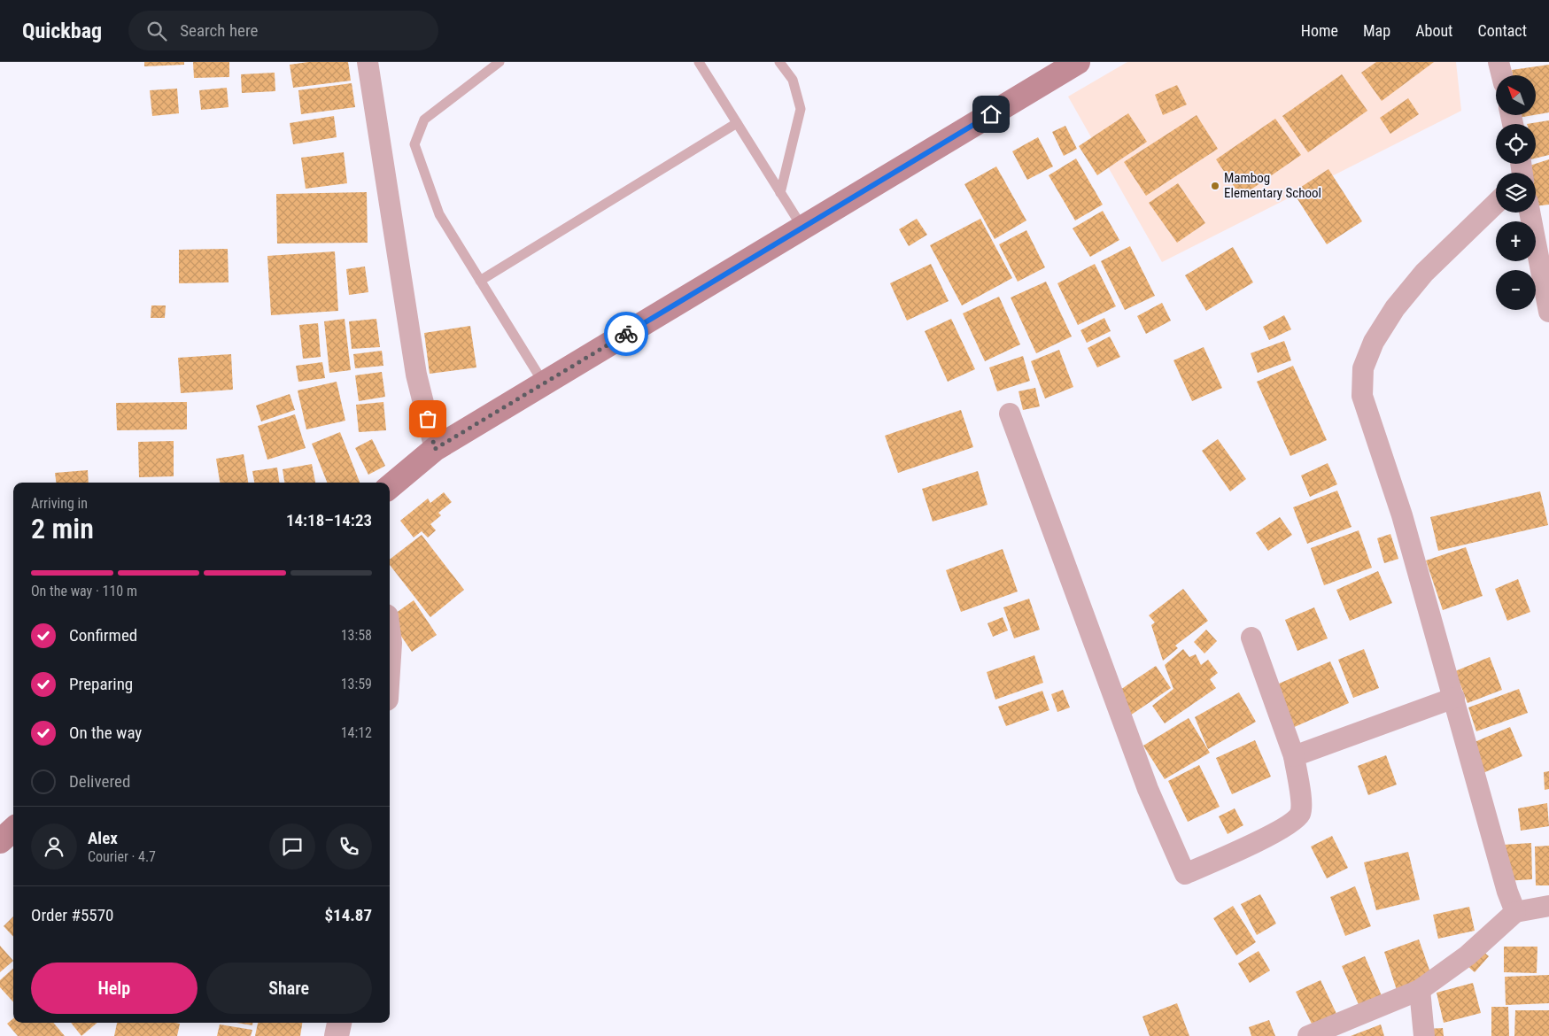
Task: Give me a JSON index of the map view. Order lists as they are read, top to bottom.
{
  "places": ["Mambog Elementary School"],
  "north": "top left",
  "page": {
    "header": "Quickbag",
    "search": "Search here",
    "nav": [
      "Home",
      "Map",
      "About",
      "Contact"
    ],
    "map_buttons": ["+", "−"],
    "heading": ["2 min", "Arriving in", "14:18–14:23"],
    "panel": [
      "Alex",
      "Courier · 4.7",
      "Order #5570",
      "$14.87"
    ],
    "bar": "On the way · 110 m",
    "list": [
      ["Confirmed", "13:58"],
      ["Preparing", "13:59"],
      ["On the way", "14:12"],
      "Delivered"
    ],
    "buttons": ["Help", "Share"]
  }
}
